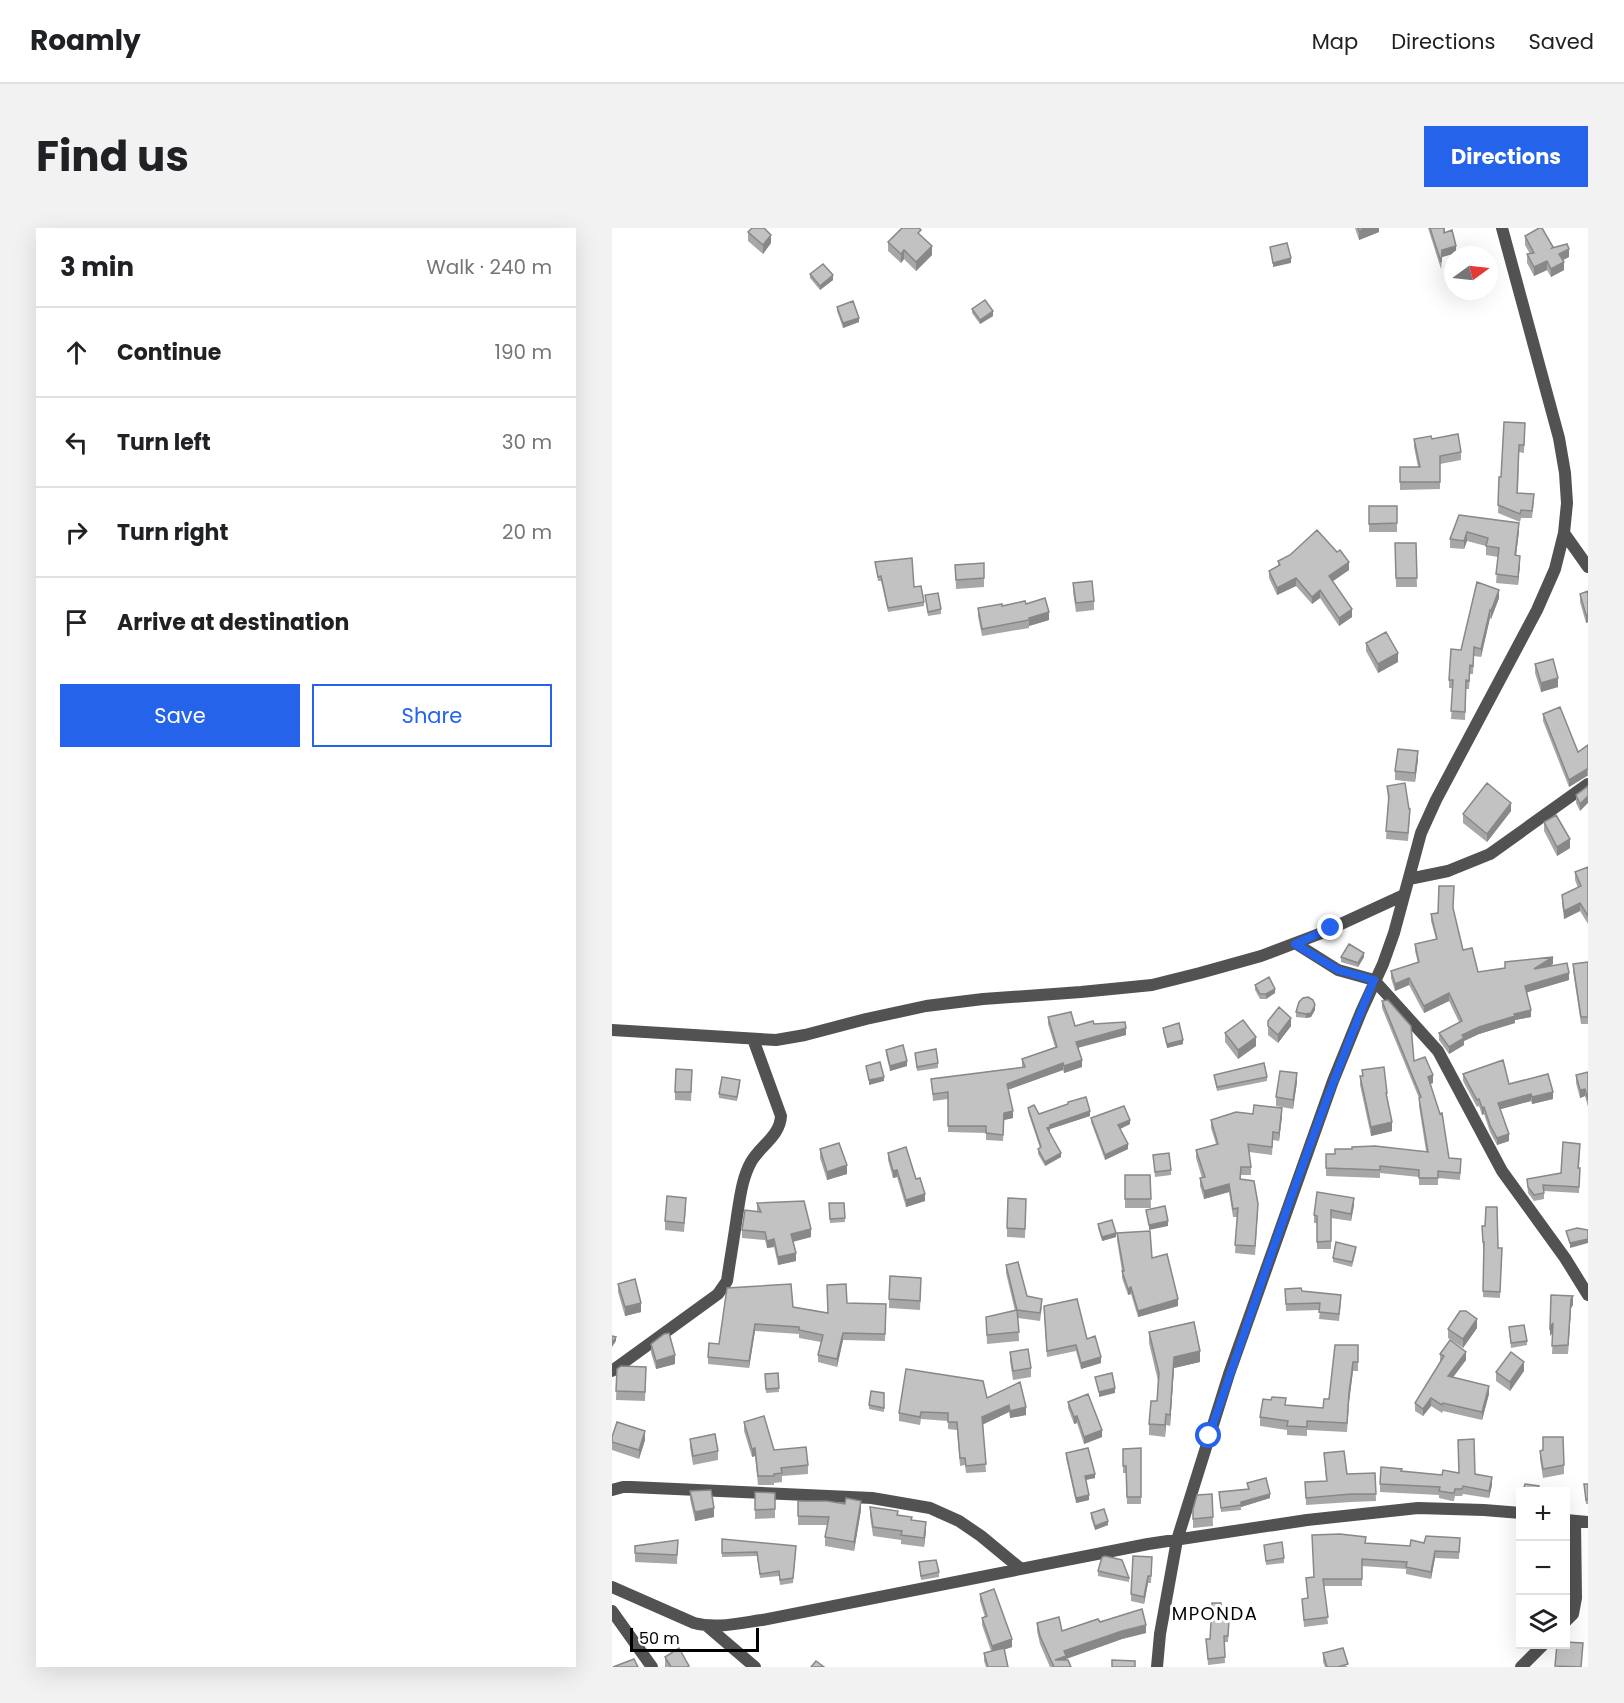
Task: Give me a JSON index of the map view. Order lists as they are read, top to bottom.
{
  "districts": ["MPONDA"],
  "scale_bar": "50 m",
  "north": "right",
  "page": {
    "header": "Roamly",
    "nav": ["Map", "Directions", "Saved"],
    "title": "Find us",
    "buttons": [
      "Directions",
      ["Save", "Share"]
    ],
    "heading": ["3 min", "Walk · 240 m"],
    "list": [
      ["Continue", "190 m"],
      ["Turn left", "30 m"],
      ["Turn right", "20 m"],
      "Arrive at destination"
    ],
    "map_buttons": ["+", "−"],
    "scale": "50 m"
  }
}
